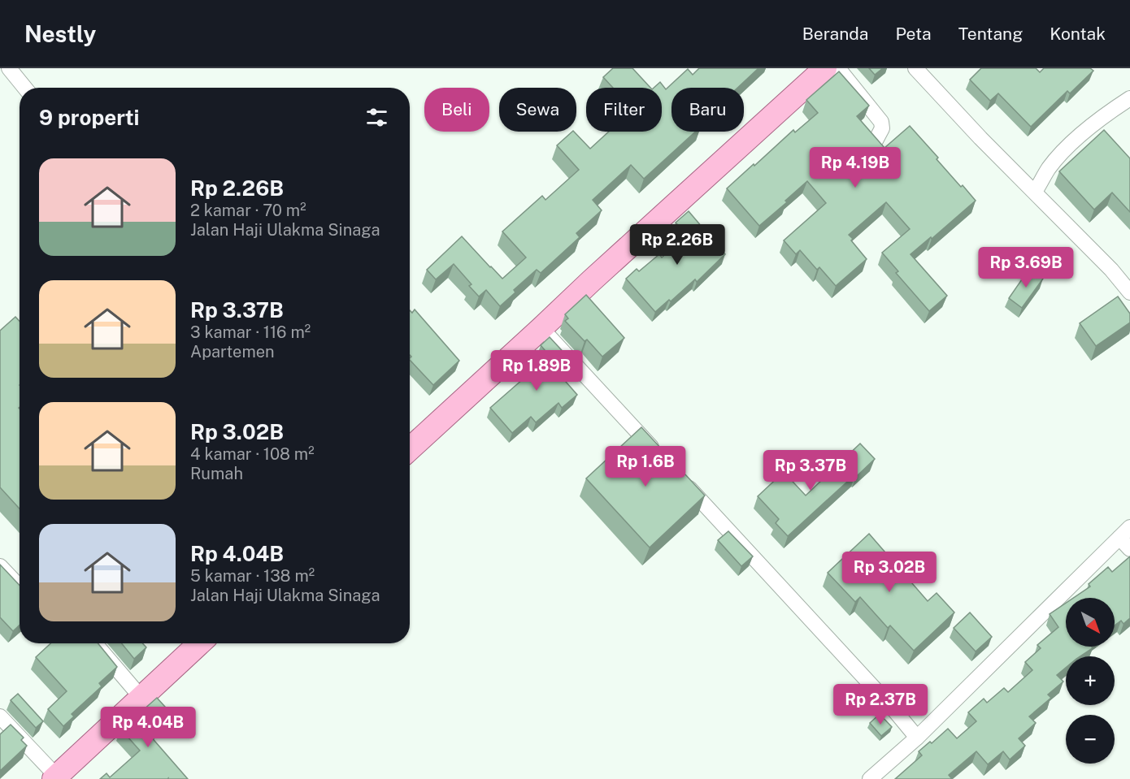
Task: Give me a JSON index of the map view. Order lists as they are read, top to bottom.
{
  "north": "bottom right",
  "page": {
    "header": "Nestly",
    "nav": [
      "Beranda",
      "Peta",
      "Tentang",
      "Kontak"
    ],
    "chip": [
      "Beli",
      "Sewa",
      "Filter",
      "Baru"
    ],
    "heading": "9 properti",
    "list": [
      {
        "name": "Rp 2.26B",
        "note": "2 kamar · 70 m² · Jalan Haji Ulakma Sinaga"
      },
      {
        "name": "Rp 3.37B",
        "note": "3 kamar · 116 m² · Apartemen"
      },
      {
        "name": "Rp 3.02B",
        "note": "4 kamar · 108 m² · Rumah"
      },
      {
        "name": "Rp 4.04B",
        "note": "5 kamar · 138 m² · Jalan Haji Ulakma Sinaga"
      }
    ],
    "price": [
      "Rp 4.19B",
      "Rp 2.26B",
      "Rp 3.69B",
      "Rp 1.89B",
      "Rp 1.6B",
      "Rp 3.37B",
      "Rp 3.02B",
      "Rp 2.37B",
      "Rp 4.04B"
    ],
    "map_buttons": ["+", "−"]
  }
}
